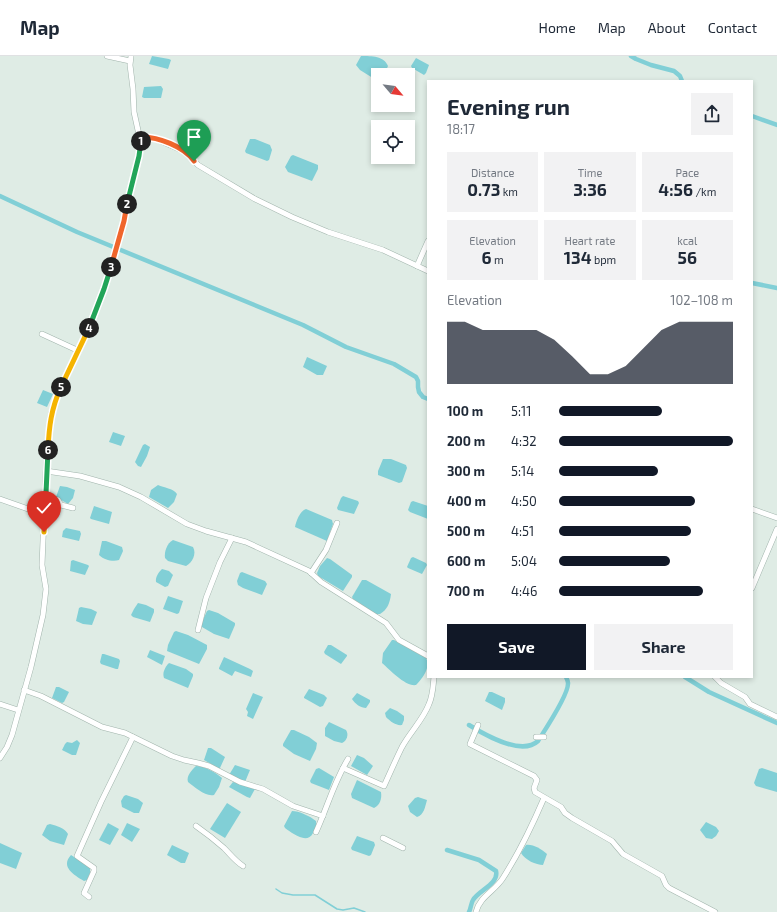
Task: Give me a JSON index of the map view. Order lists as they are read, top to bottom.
{
  "north": "bottom right",
  "page": {
    "header": "Map",
    "nav": [
      "Home",
      "Map",
      "About",
      "Contact"
    ],
    "heading": ["Evening run", "18:17"],
    "pins": [
      "1",
      "2",
      "3",
      "4",
      "5",
      "6"
    ],
    "stats": [
      ["Distance", "0.73 km"],
      ["Time", "3:36"],
      ["Pace", "4:56 /km"],
      ["Elevation", "6 m"],
      ["Heart rate", "134 bpm"],
      ["kcal", "56"]
    ],
    "chart": ["Elevation", "102–108 m"],
    "list": [
      {
        "name": "100 m",
        "note": "5:11"
      },
      {
        "name": "200 m",
        "note": "4:32"
      },
      {
        "name": "300 m",
        "note": "5:14"
      },
      {
        "name": "400 m",
        "note": "4:50"
      },
      {
        "name": "500 m",
        "note": "4:51"
      },
      {
        "name": "600 m",
        "note": "5:04"
      },
      {
        "name": "700 m",
        "note": "4:46"
      }
    ],
    "buttons": ["Save", "Share"]
  }
}
